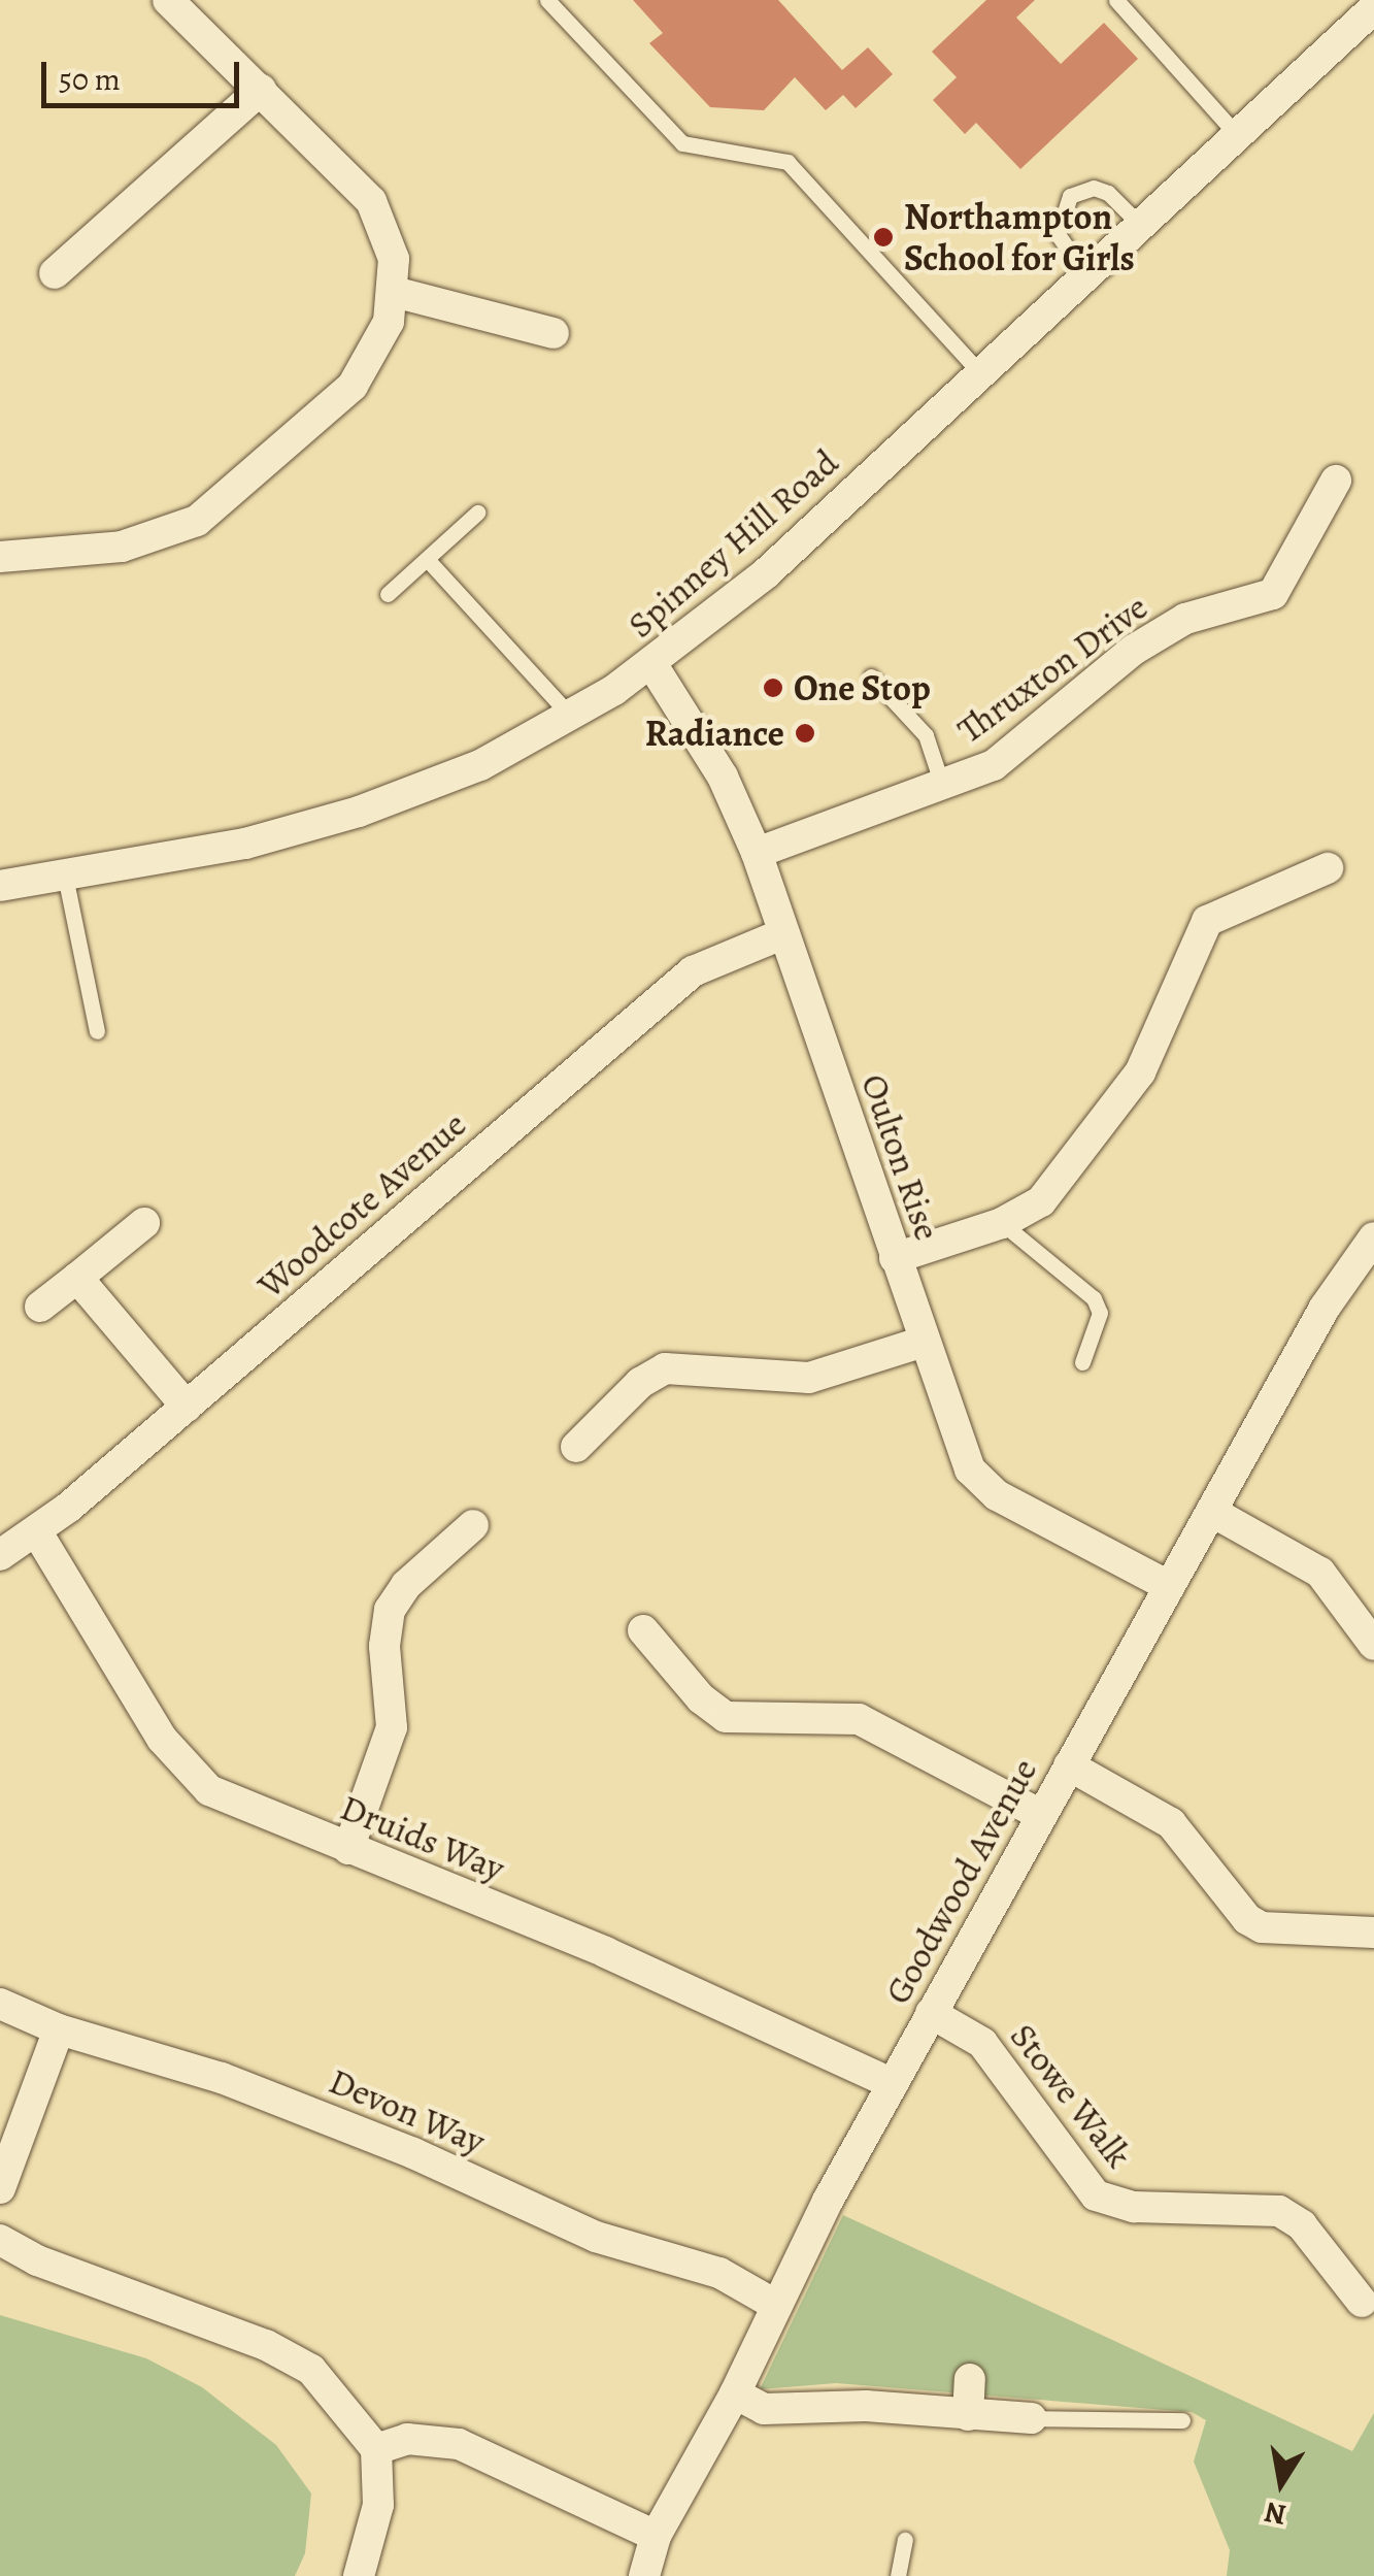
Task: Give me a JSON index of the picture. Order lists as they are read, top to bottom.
{
  "streets": {
    "street": [
      "Spinney Hill Road",
      "Thruxton Drive",
      "Oulton Rise",
      "Woodcote Avenue",
      "Druids Way",
      "Goodwood Avenue",
      "Stowe Walk",
      "Devon Way"
    ]
  },
  "crossings": [
    ["Spinney Hill Road", "Oulton Rise"],
    ["Thruxton Drive", "Oulton Rise"],
    ["Oulton Rise", "Woodcote Avenue"],
    ["Oulton Rise", "Goodwood Avenue"],
    ["Woodcote Avenue", "Druids Way"],
    ["Druids Way", "Goodwood Avenue"],
    ["Goodwood Avenue", "Stowe Walk"],
    ["Goodwood Avenue", "Devon Way"]
  ],
  "places": ["Northampton School for Girls", "One Stop", "Radiance"],
  "scale_bar": "50 m",
  "north": "bottom"
}
